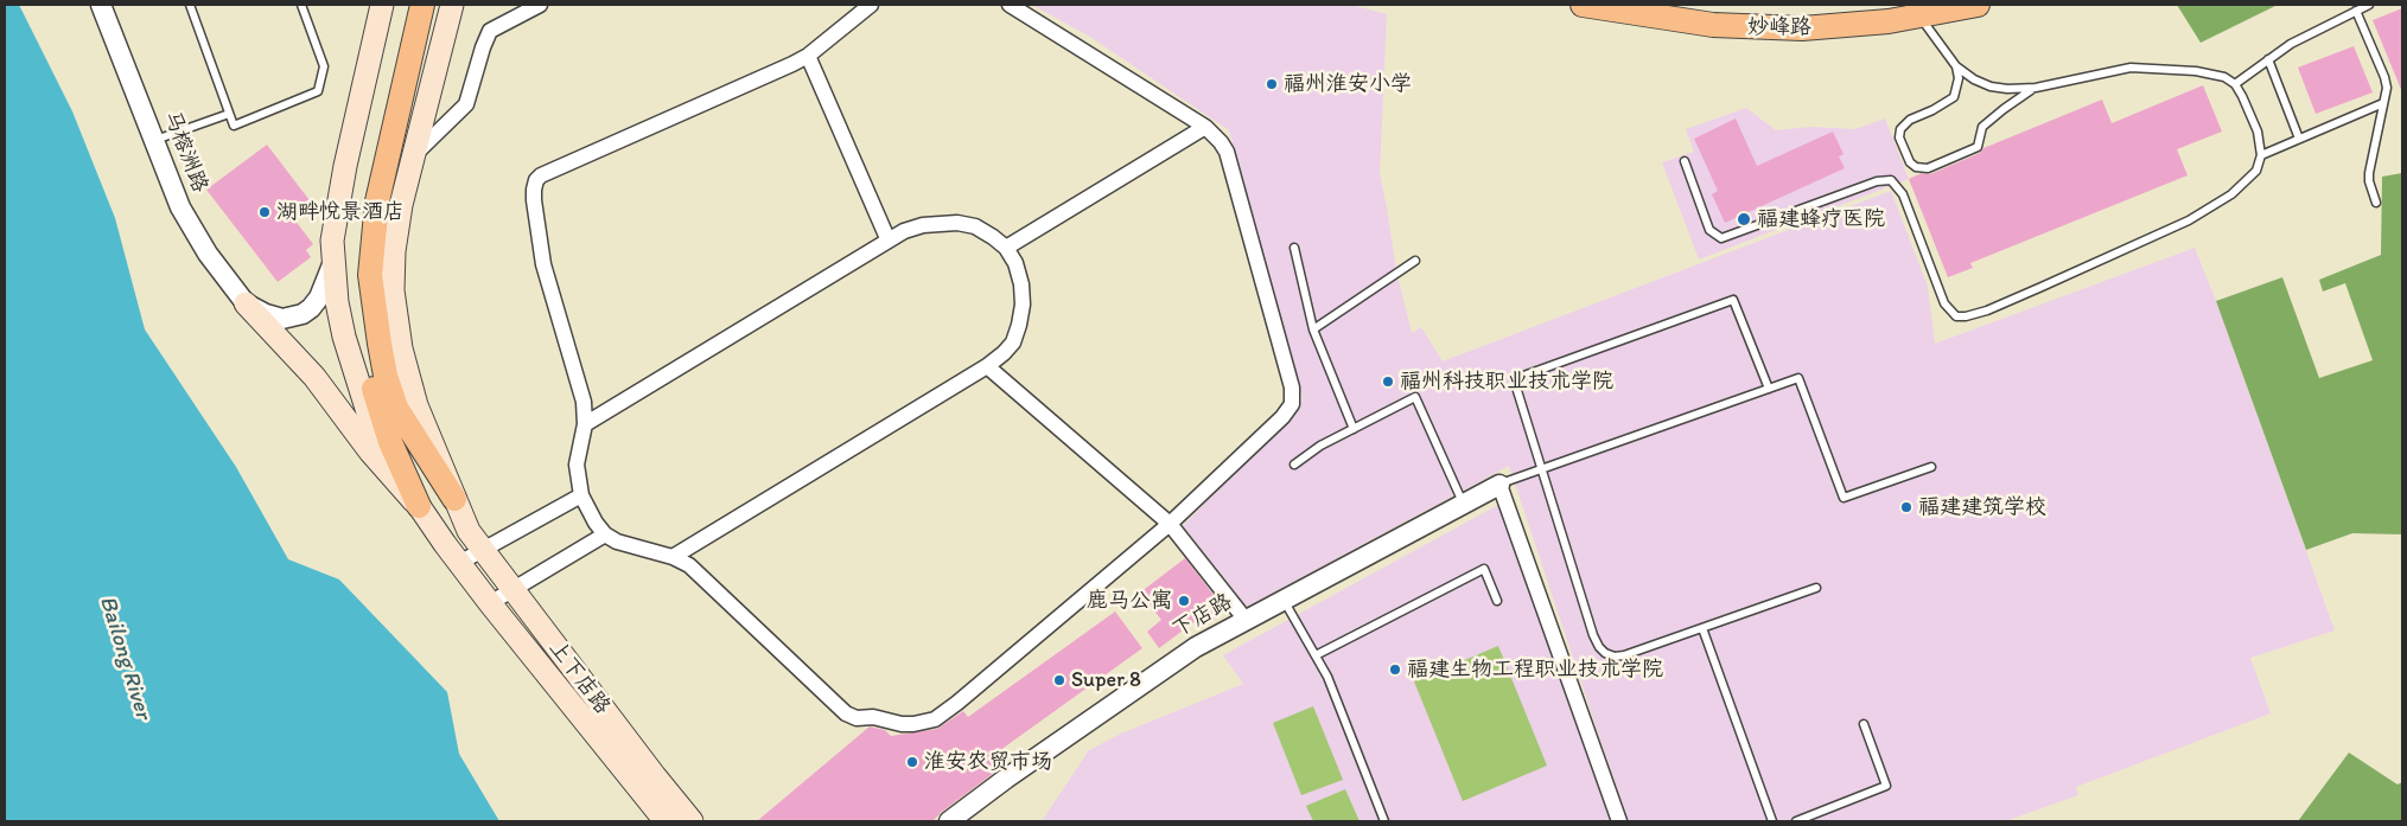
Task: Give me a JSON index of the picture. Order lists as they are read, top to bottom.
{
  "streets": {
    "main road": ["妙峰路", "上下店路"],
    "street": ["马榕洲路", "下店路"]
  },
  "water": ["Bailong River"],
  "places": [
    "福州淮安小学",
    "湖畔悦景酒店",
    "福建蜂疗医院",
    "福州科技职业技术学院",
    "福建建筑学校",
    "鹿马公寓",
    "福建生物工程职业技术学院",
    "Super 8",
    "淮安农贸市场"
  ]
}
